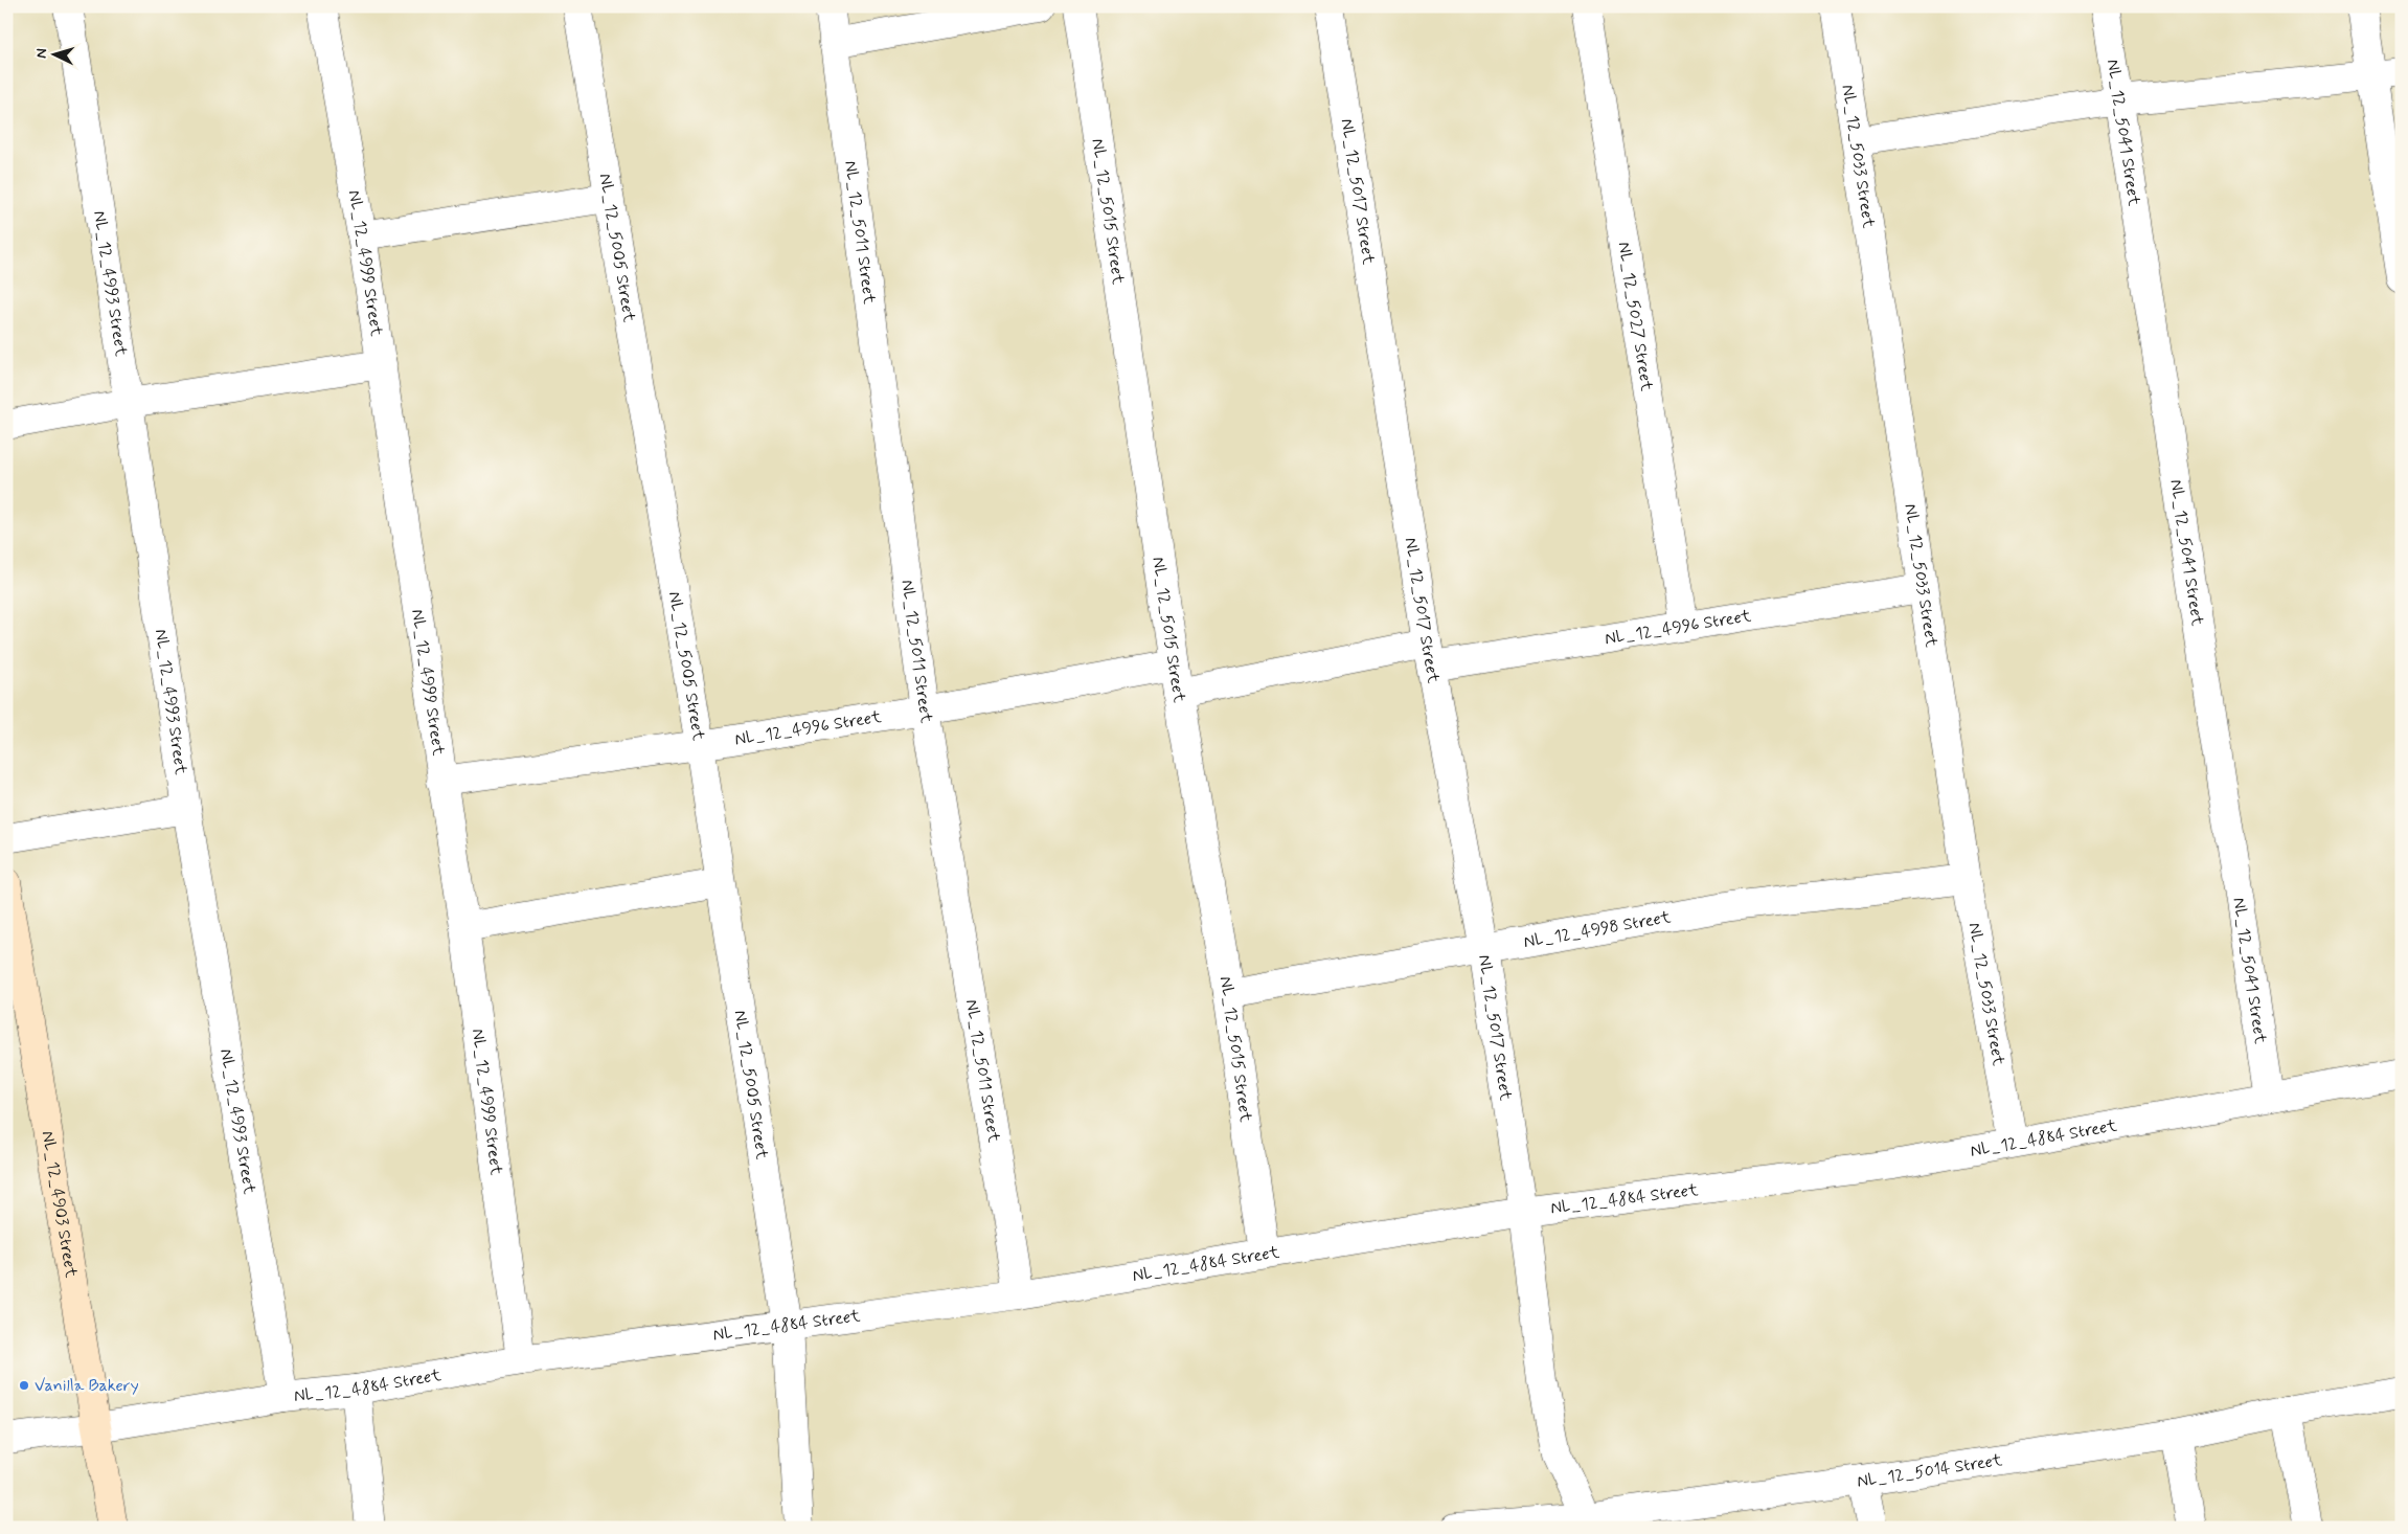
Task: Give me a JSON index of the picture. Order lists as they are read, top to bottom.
{
  "streets": {
    "street": [
      "NL_12_5041 Street",
      "NL_12_5033 Street",
      "NL_12_5017 Street",
      "NL_12_5015 Street",
      "NL_12_5011 Street",
      "NL_12_5005 Street",
      "NL_12_4999 Street",
      "NL_12_4993 Street",
      "NL_12_5027 Street",
      "NL_12_4996 Street",
      "NL_12_4998 Street",
      "NL_12_4884 Street",
      "NL_12_4903 Street",
      "NL_12_5014 Street"
    ]
  },
  "crossings": [
    ["NL_12_5041 Street", "NL_12_4884 Street"],
    ["NL_12_5033 Street", "NL_12_4996 Street"],
    ["NL_12_5033 Street", "NL_12_4998 Street"],
    ["NL_12_5033 Street", "NL_12_4884 Street"],
    ["NL_12_5017 Street", "NL_12_4996 Street"],
    ["NL_12_5017 Street", "NL_12_4998 Street"],
    ["NL_12_5017 Street", "NL_12_4884 Street"],
    ["NL_12_5017 Street", "NL_12_5014 Street"],
    ["NL_12_5015 Street", "NL_12_4996 Street"],
    ["NL_12_5015 Street", "NL_12_4998 Street"],
    ["NL_12_5015 Street", "NL_12_4884 Street"],
    ["NL_12_5011 Street", "NL_12_4996 Street"],
    ["NL_12_5011 Street", "NL_12_4884 Street"],
    ["NL_12_5005 Street", "NL_12_4996 Street"],
    ["NL_12_5005 Street", "NL_12_4884 Street"],
    ["NL_12_4999 Street", "NL_12_4996 Street"],
    ["NL_12_4999 Street", "NL_12_4884 Street"],
    ["NL_12_4993 Street", "NL_12_4884 Street"],
    ["NL_12_5027 Street", "NL_12_4996 Street"],
    ["NL_12_4884 Street", "NL_12_4903 Street"]
  ],
  "places": ["Vanilla Bakery"],
  "north": "left"
}
